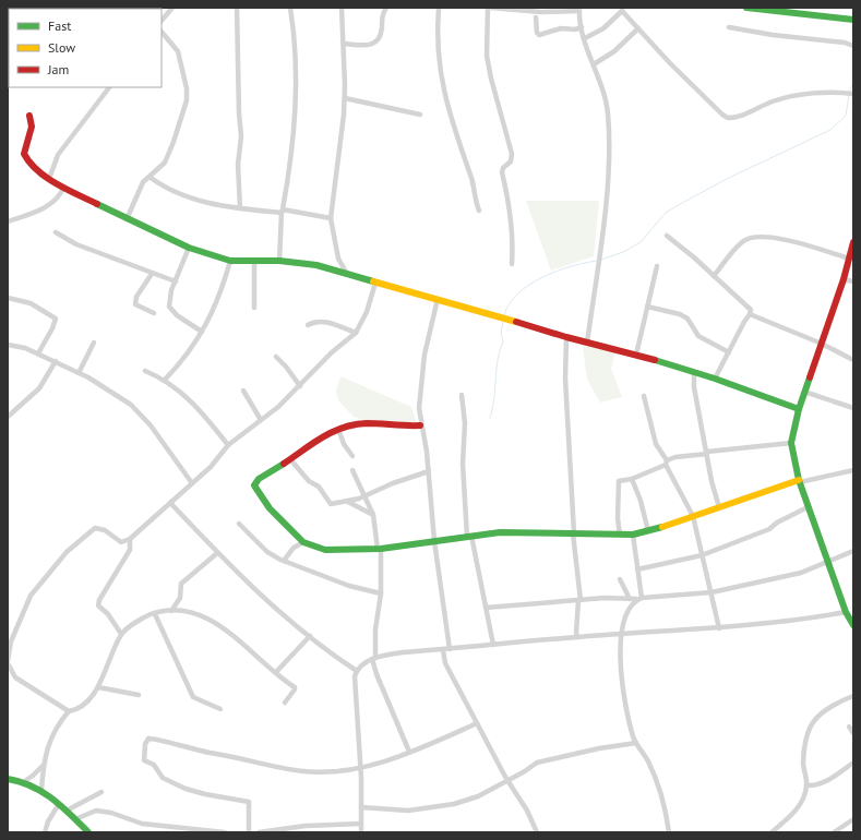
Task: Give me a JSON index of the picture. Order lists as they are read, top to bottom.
{
  "legend": ["Fast", "Slow", "Jam"]
}
